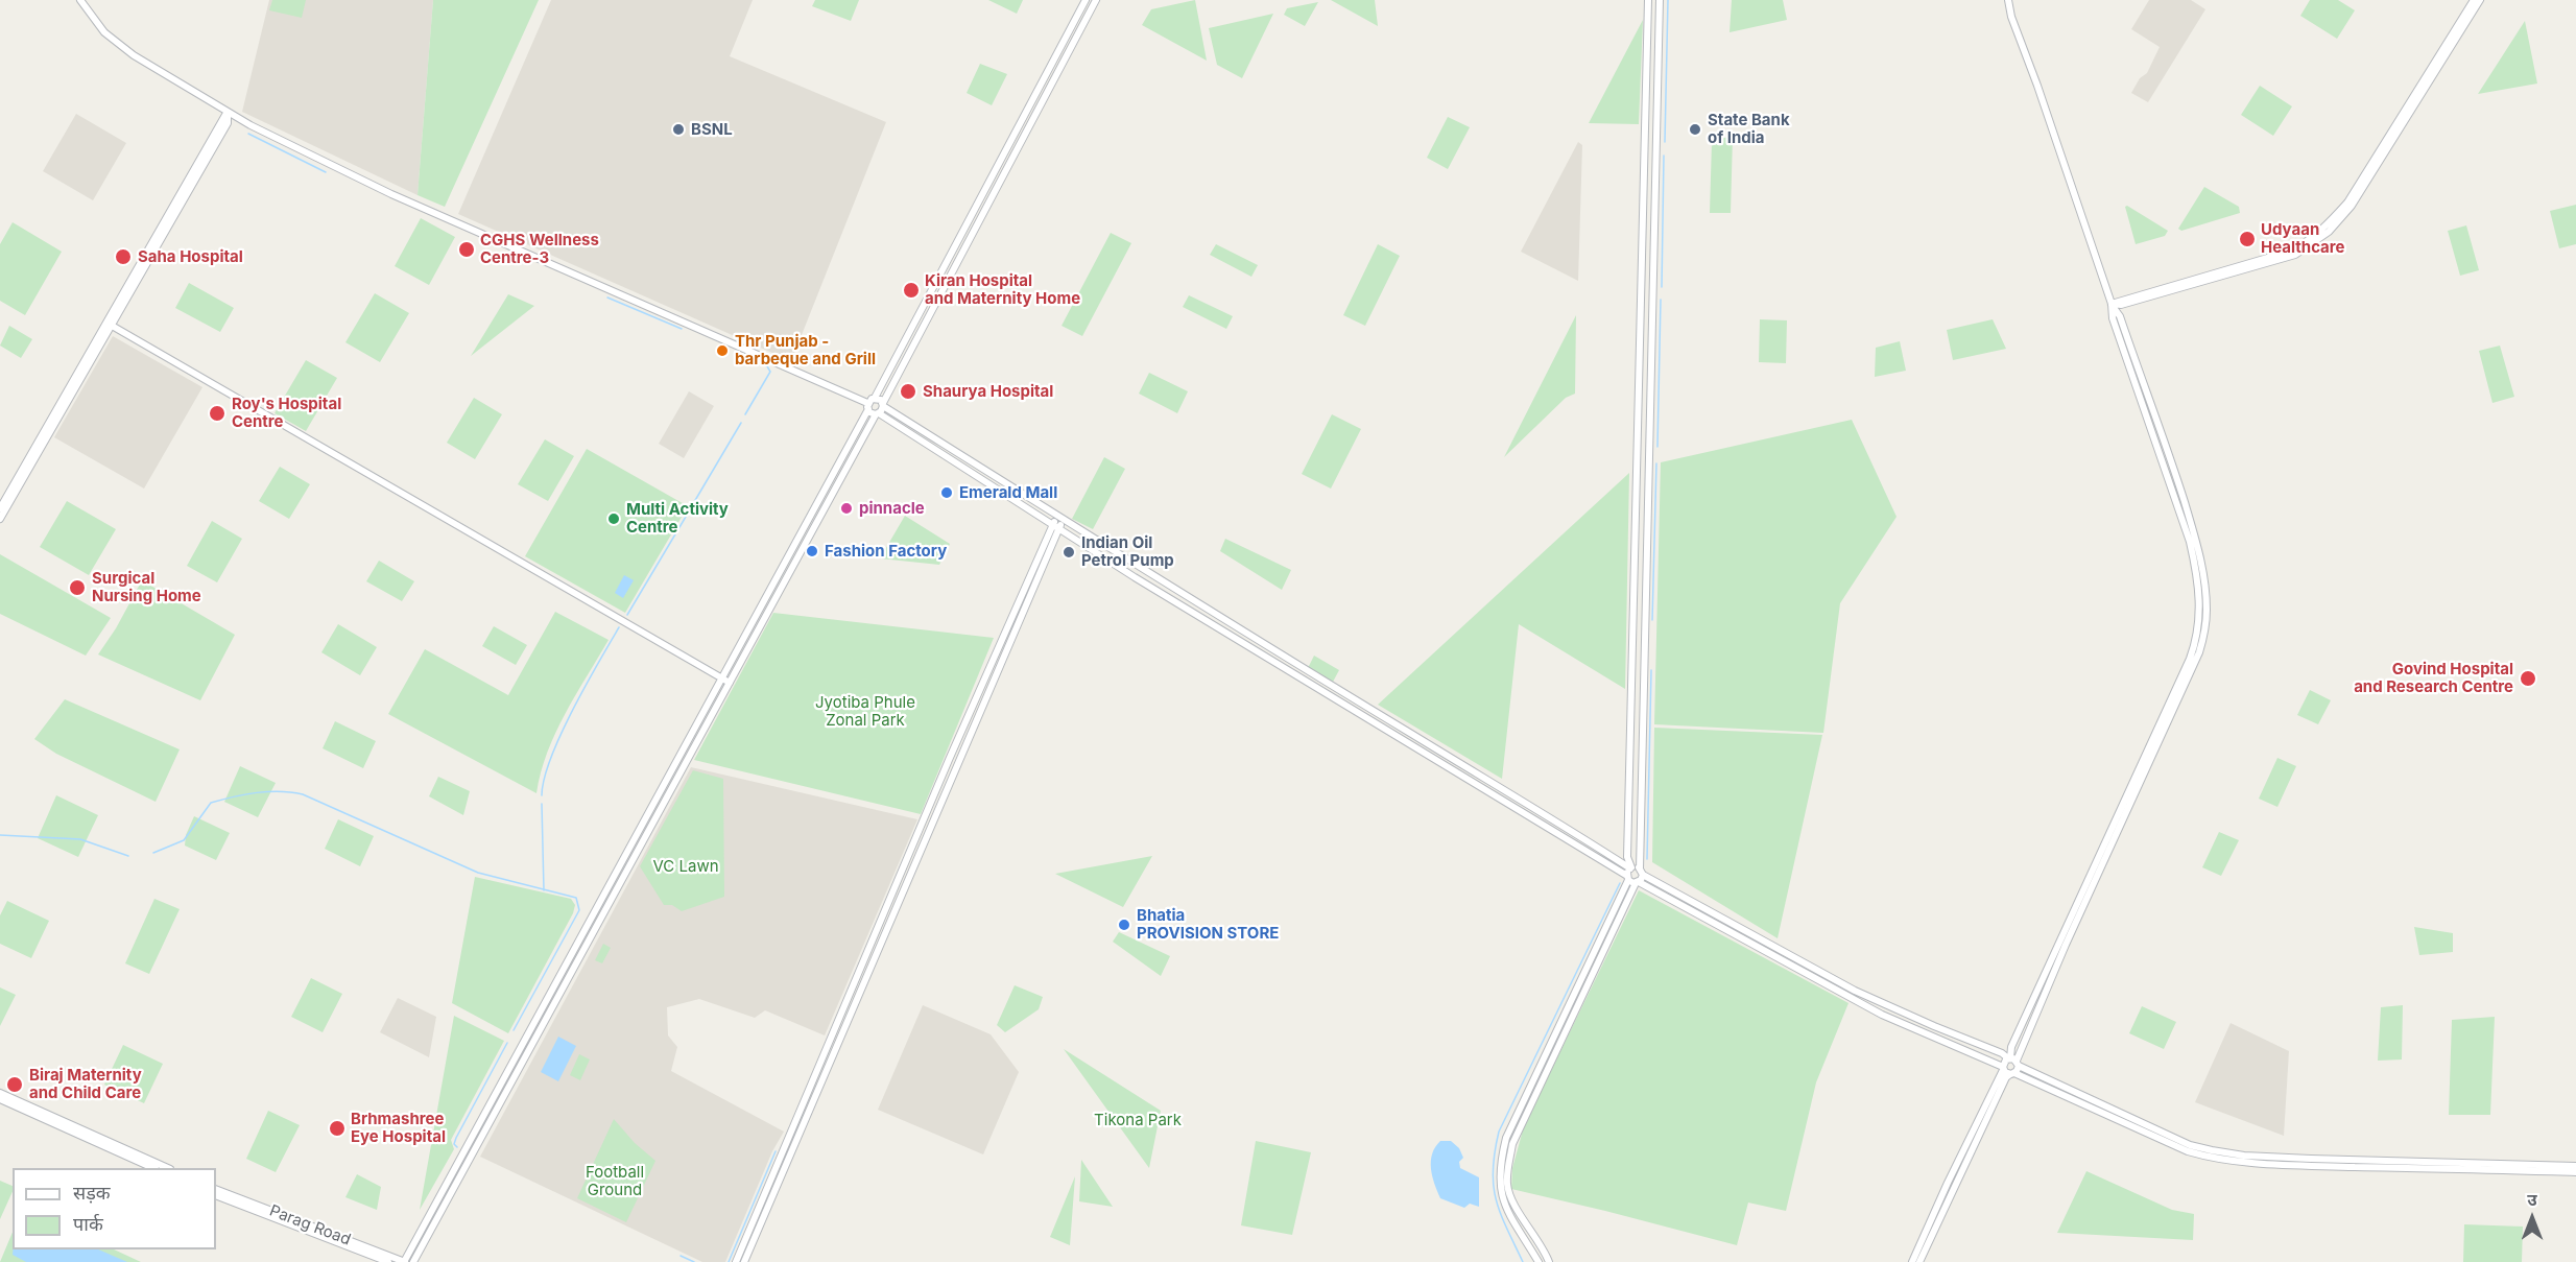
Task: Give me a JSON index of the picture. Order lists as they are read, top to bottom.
{
  "streets": {
    "street": ["Parag Road"]
  },
  "parks": [
    "Jyotiba Phule Zonal Park",
    "VC Lawn",
    "Tikona Park",
    "Football Ground"
  ],
  "places": [
    "BSNL",
    "State Bank of India",
    "Udyaan Healthcare",
    "CGHS Wellness Centre-3",
    "Saha Hospital",
    "Kiran Hospital and Maternity Home",
    "Thr Punjab - barbeque and Grill",
    "Shaurya Hospital",
    "Roy's Hospital Centre",
    "Emerald Mall",
    "pinnacle",
    "Multi Activity Centre",
    "Fashion Factory",
    "Indian Oil Petrol Pump",
    "Surgical Nursing Home",
    "Govind Hospital and Research Centre",
    "Bhatia PROVISION STORE",
    "Biraj Maternity and Child Care",
    "Brhmashree Eye Hospital"
  ],
  "legend": ["सड़क", "पार्क"],
  "north": "top"
}
